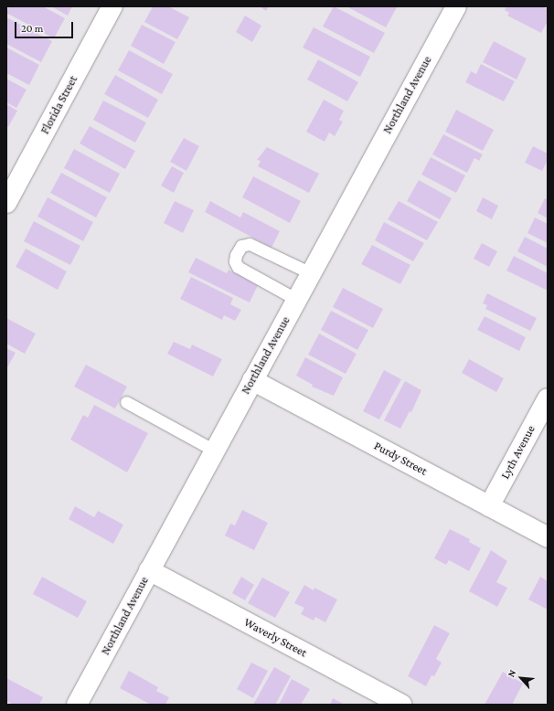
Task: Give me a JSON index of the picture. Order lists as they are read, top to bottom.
{
  "streets": {
    "street": [
      "Northland Avenue",
      "Florida Street",
      "Lyth Avenue",
      "Purdy Street",
      "Waverly Street"
    ]
  },
  "crossings": [
    ["Northland Avenue", "Purdy Street"],
    ["Northland Avenue", "Waverly Street"],
    ["Lyth Avenue", "Purdy Street"]
  ],
  "scale_bar": "20 m",
  "north": "top left"
}
